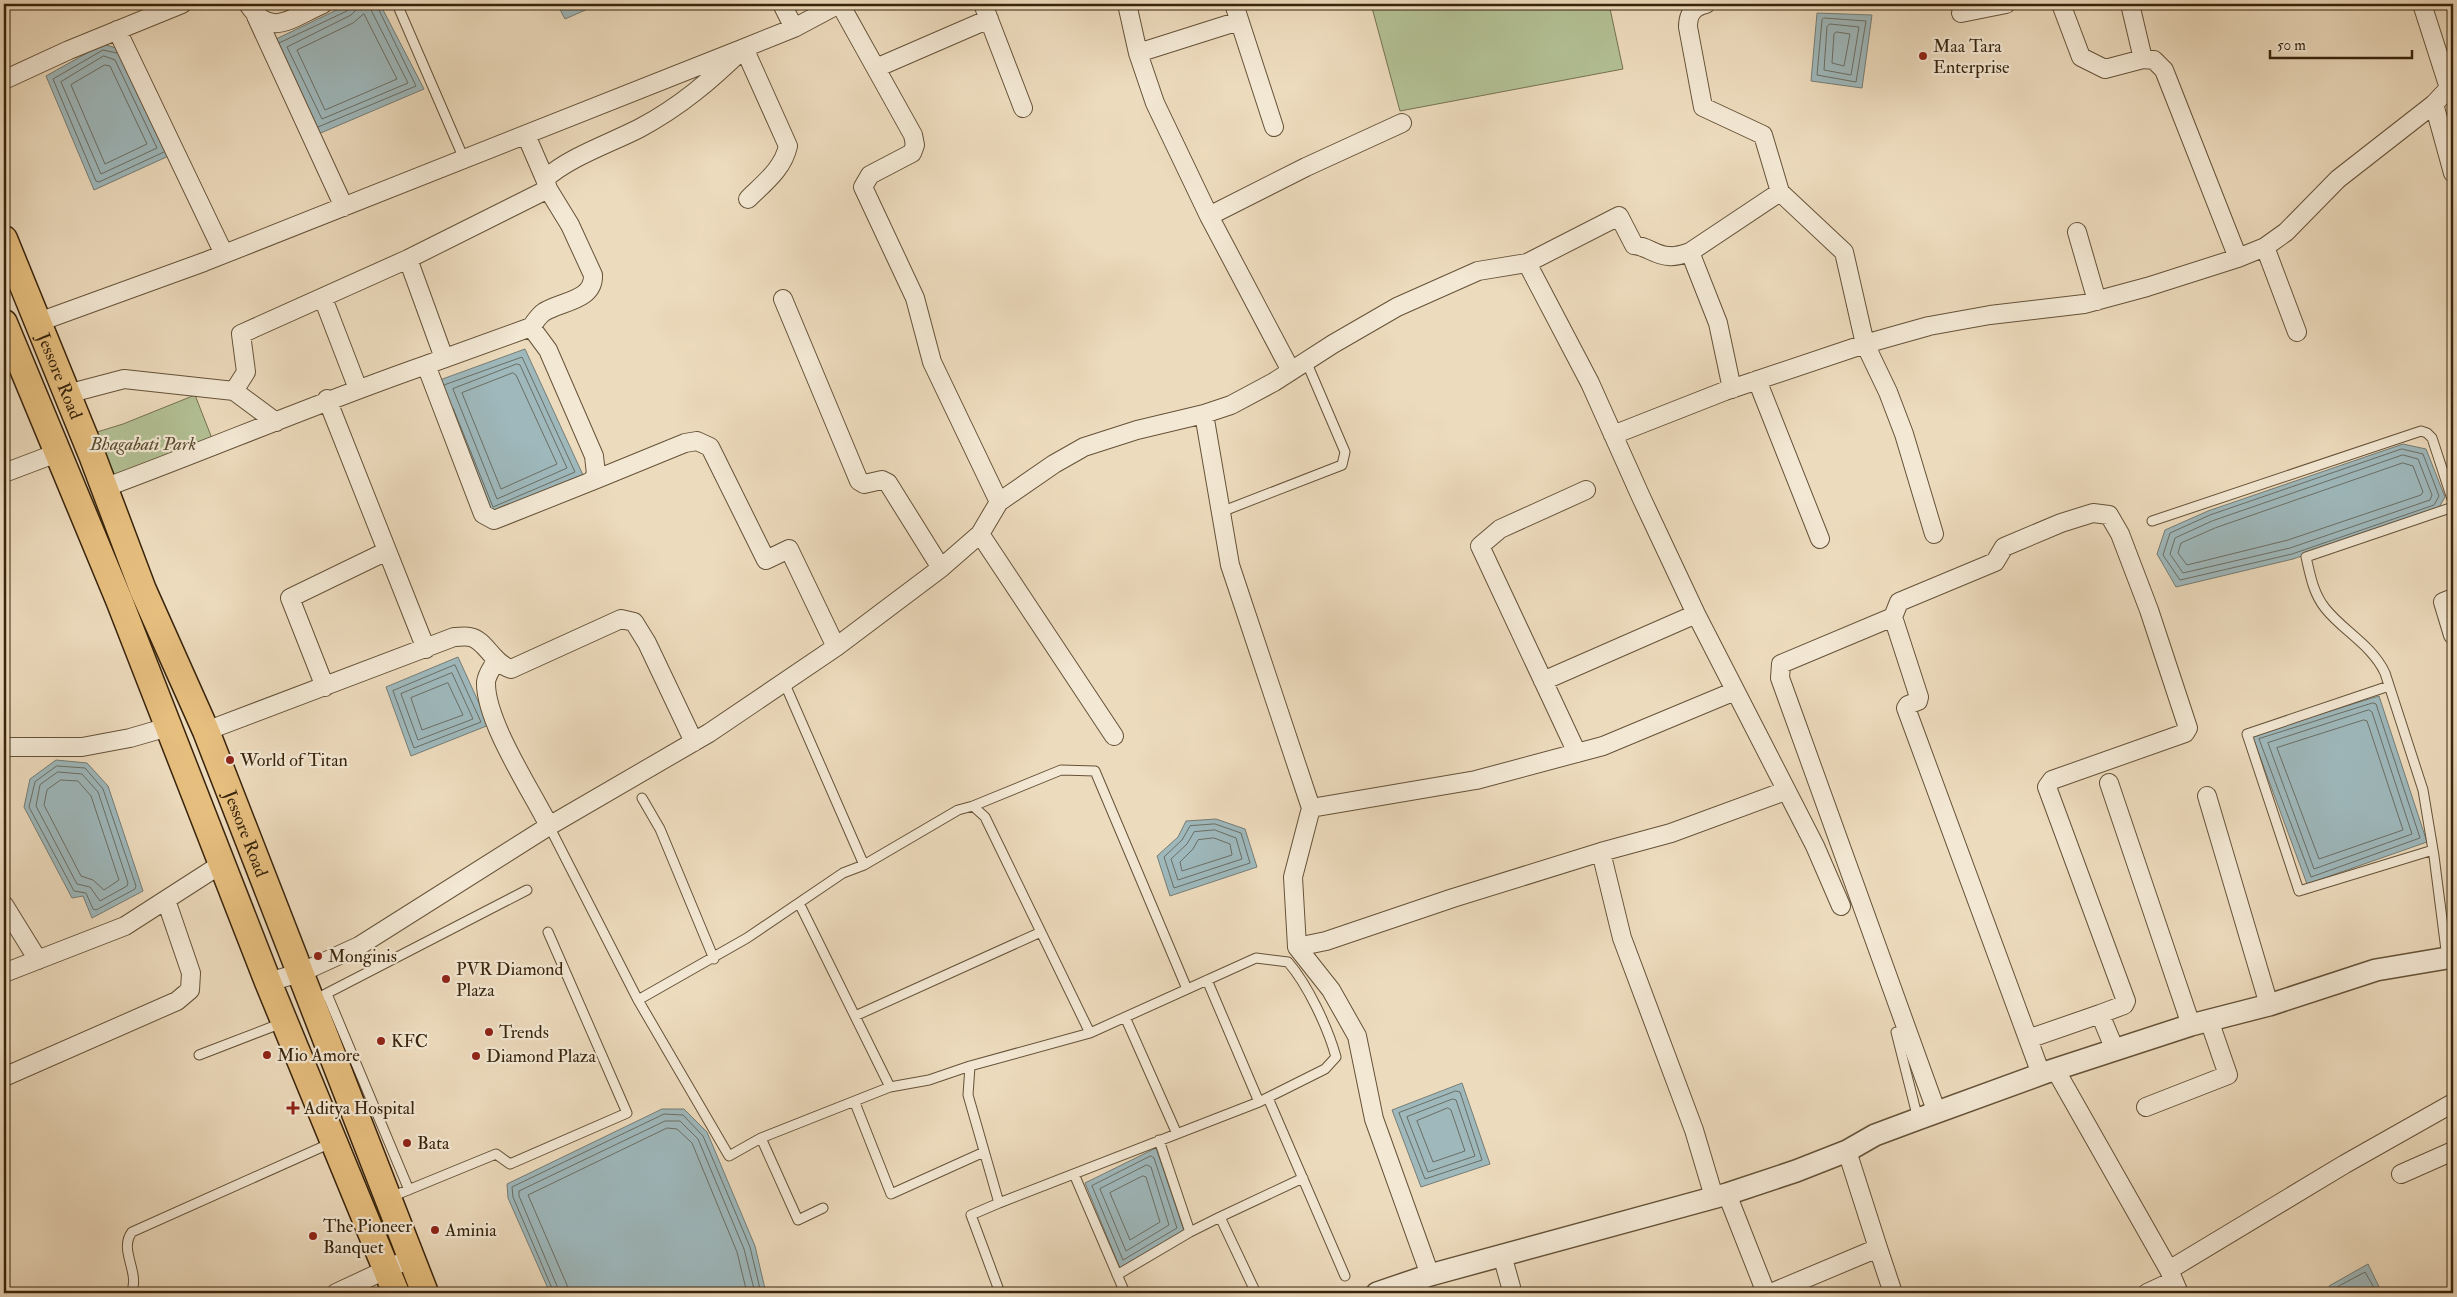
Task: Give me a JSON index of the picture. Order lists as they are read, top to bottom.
{
  "streets": {
    "main road": ["Jessore Road"]
  },
  "parks": ["Bhagabati Park"],
  "places": {
    "other": [
      "Maa Tara Enterprise",
      "World of Titan",
      "Monginis",
      "PVR Diamond Plaza",
      "Trends",
      "KFC",
      "Mio Amore",
      "Diamond Plaza",
      "Bata",
      "Aminia",
      "The Pioneer Banquet"
    ],
    "health": ["Aditya Hospital"]
  },
  "scale_bar": "50 m"
}
